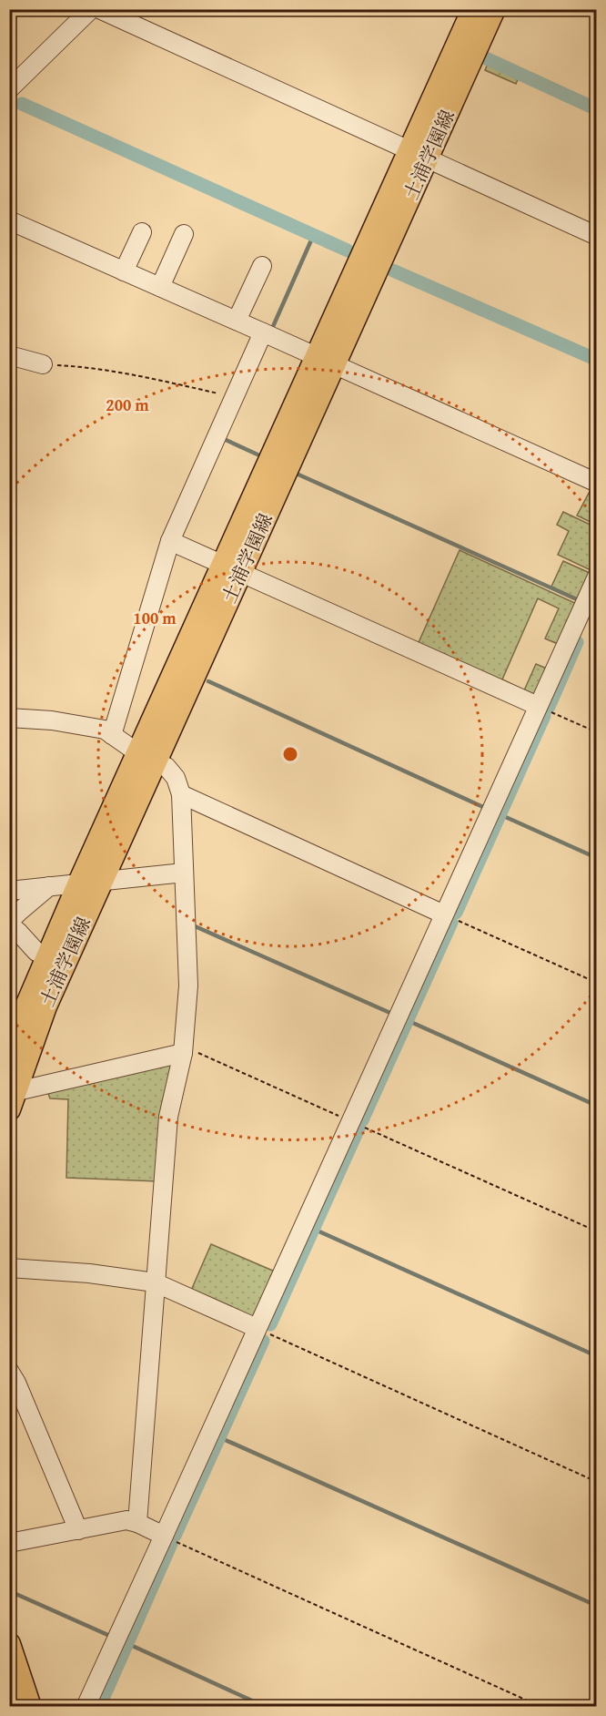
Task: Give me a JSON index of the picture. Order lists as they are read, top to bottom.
{
  "streets": {
    "main road": ["土浦学園線"]
  },
  "rings": ["200 m", "100 m"]
}
